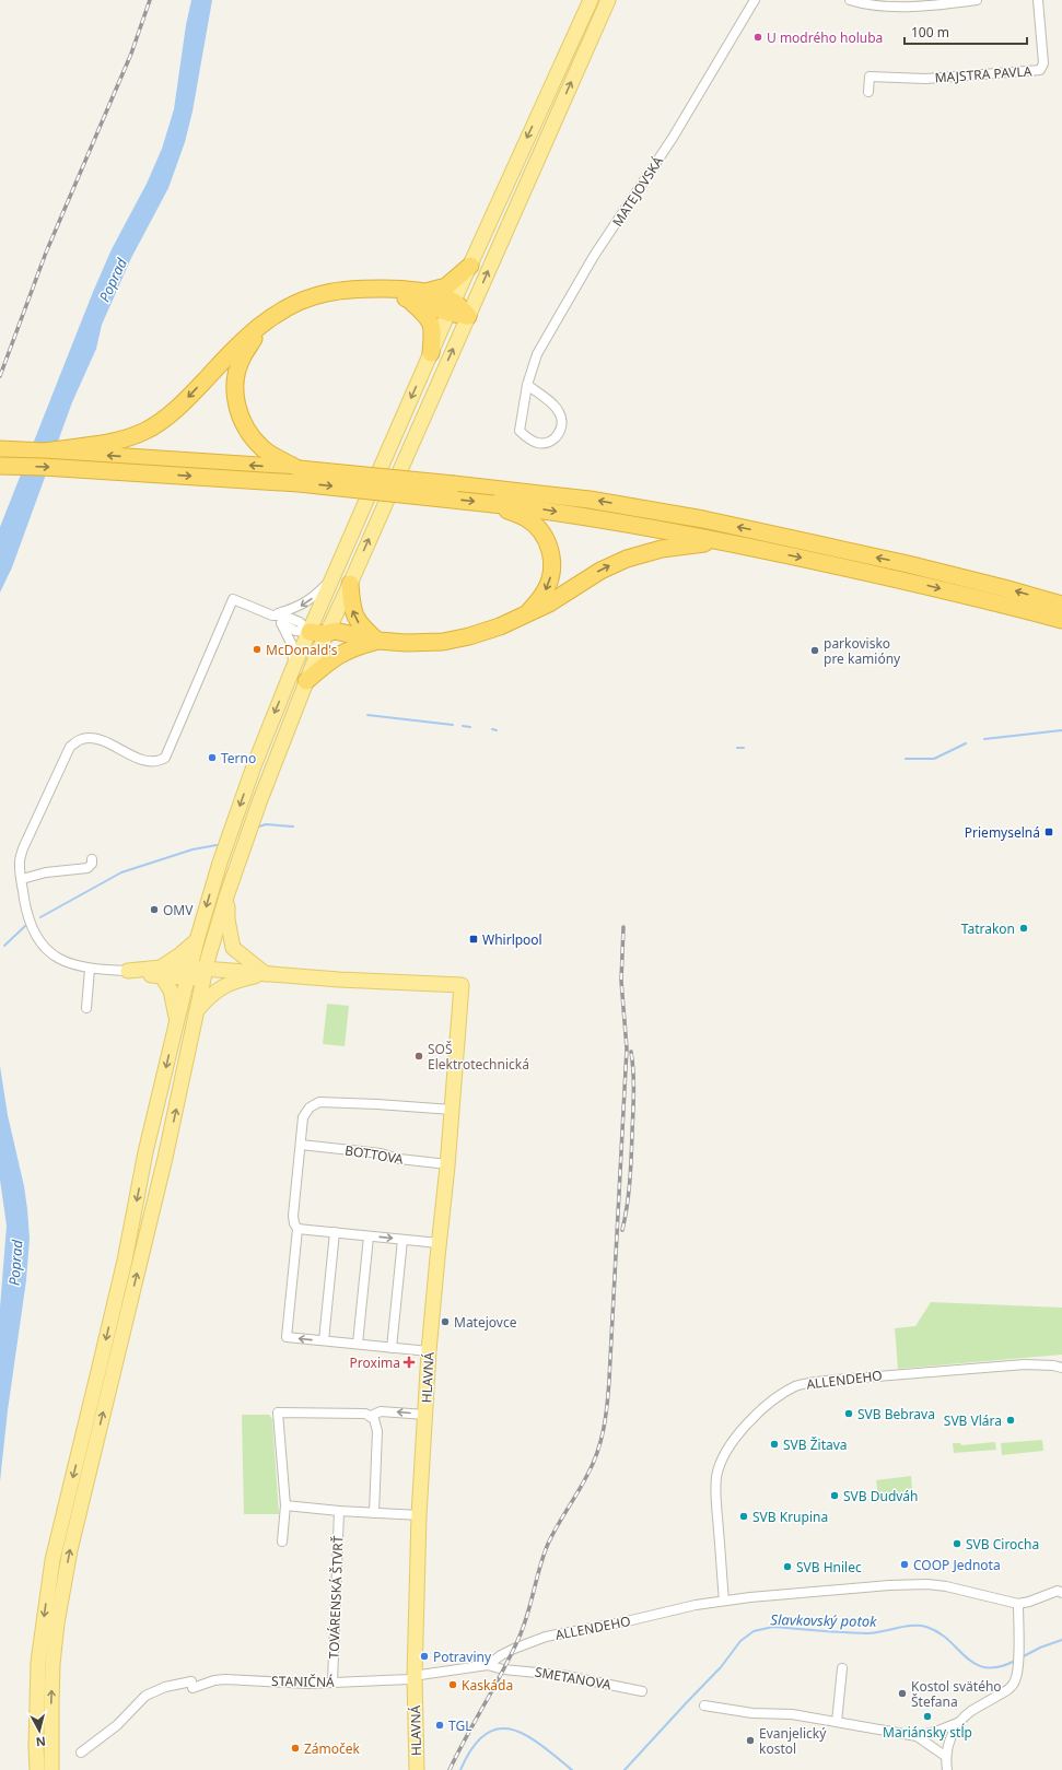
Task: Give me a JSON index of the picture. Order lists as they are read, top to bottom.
{
  "streets": {
    "main road": ["HLAVNÁ"],
    "street": [
      "MAJSTRA PAVLA",
      "MATEJOVSKÁ",
      "BOTTOVA",
      "ALLENDEHO",
      "TOVÁRENSKÁ ŠTVRŤ",
      "SMETANOVA",
      "STANIČNÁ"
    ]
  },
  "crossings": [
    ["BOTTOVA", "HLAVNÁ"],
    ["HLAVNÁ", "STANIČNÁ"],
    ["ALLENDEHO", "SMETANOVA"],
    ["ALLENDEHO", "STANIČNÁ"],
    ["TOVÁRENSKÁ ŠTVRŤ", "STANIČNÁ"],
    ["SMETANOVA", "STANIČNÁ"]
  ],
  "water": ["Poprad", "Slavkovský potok"],
  "places": {
    "other": [
      "U modrého holuba",
      "McDonald's",
      "parkovisko pre kamióny",
      "Terno",
      "OMV",
      "Tatrakon",
      "SOŠ Elektrotechnická",
      "Matejovce",
      "SVB Bebrava",
      "SVB Vlára",
      "SVB Žitava",
      "SVB Dudváh",
      "SVB Krupina",
      "SVB Cirocha",
      "COOP Jednota",
      "SVB Hnilec",
      "Potraviny",
      "Kaskáda",
      "Kostol svätého Štefana",
      "Mariánsky stĺp",
      "TGL",
      "Evanjelický kostol",
      "Zámoček"
    ],
    "transit": ["Priemyselná", "Whirlpool"],
    "health": ["Proxima"]
  },
  "scale_bar": "100 m",
  "north": "bottom"
}
